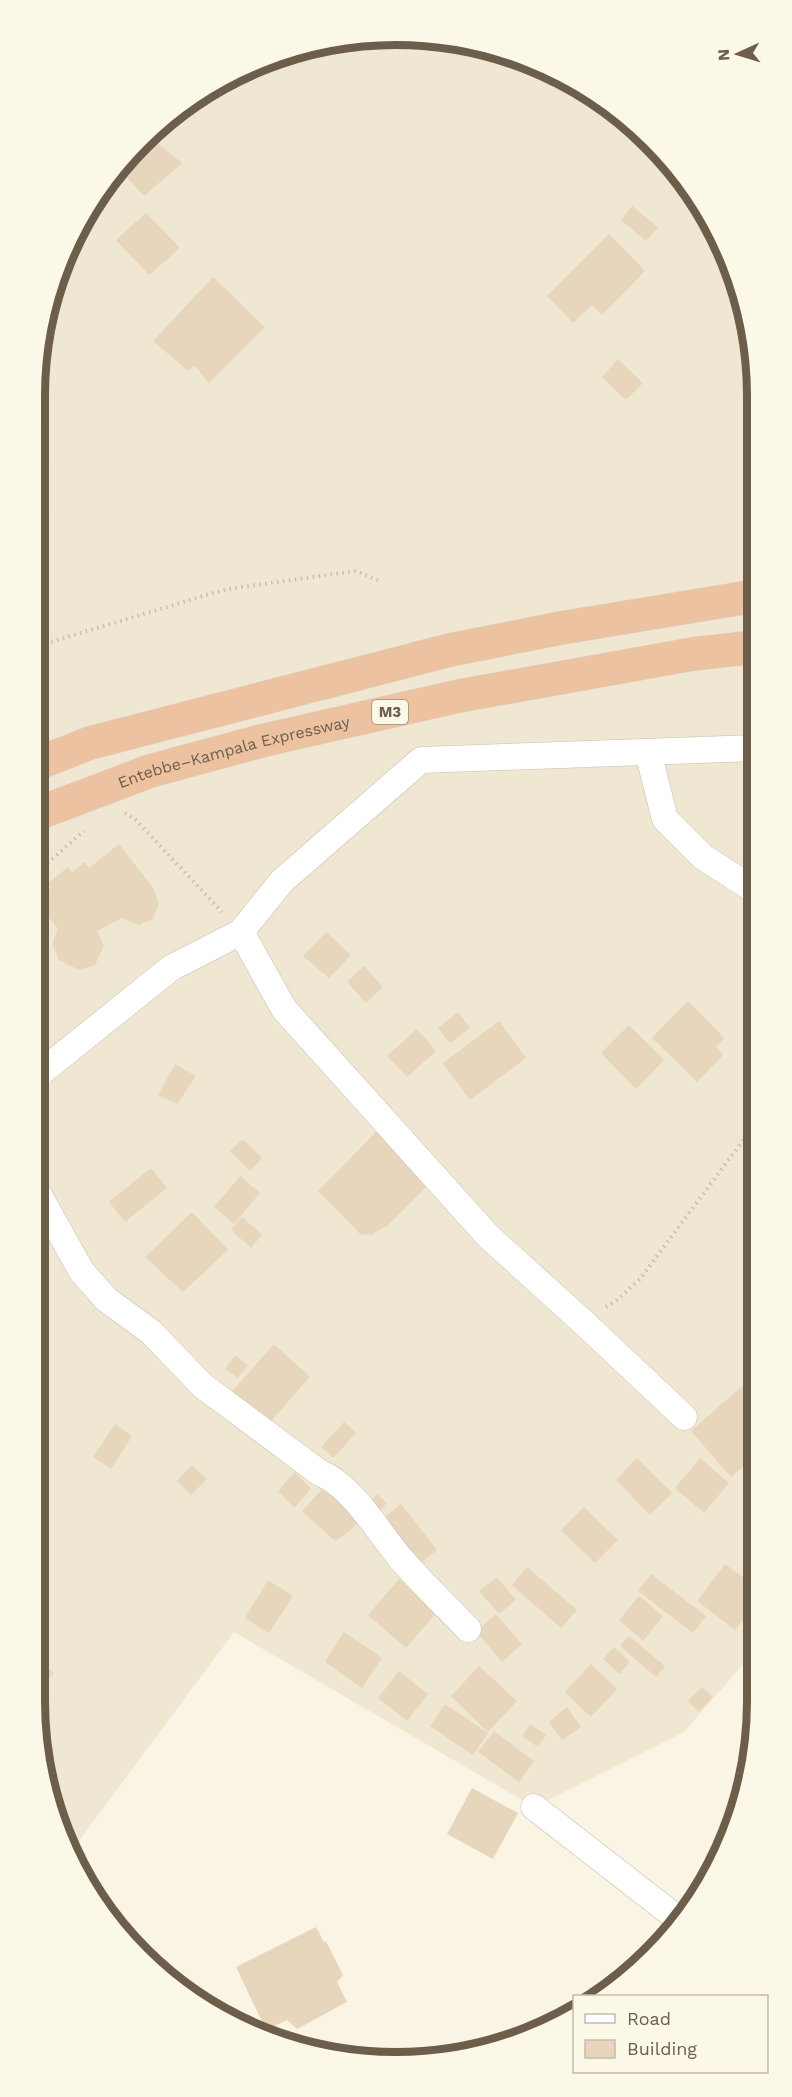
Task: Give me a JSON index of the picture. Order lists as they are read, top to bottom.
{
  "streets": {
    "highway": ["M3", "Entebbe–Kampala Expressway"]
  },
  "legend": ["Road", "Building"],
  "north": "left"
}
